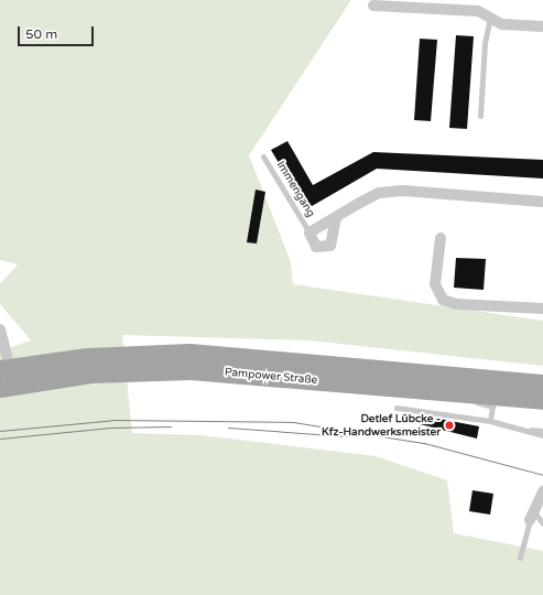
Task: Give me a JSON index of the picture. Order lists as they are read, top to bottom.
{
  "streets": {
    "main road": ["Pampower Straße"],
    "lane": ["Immengang"]
  },
  "places": ["Detlef Lübcke - Kfz-Handwerksmeister"],
  "scale_bar": "50 m"
}
